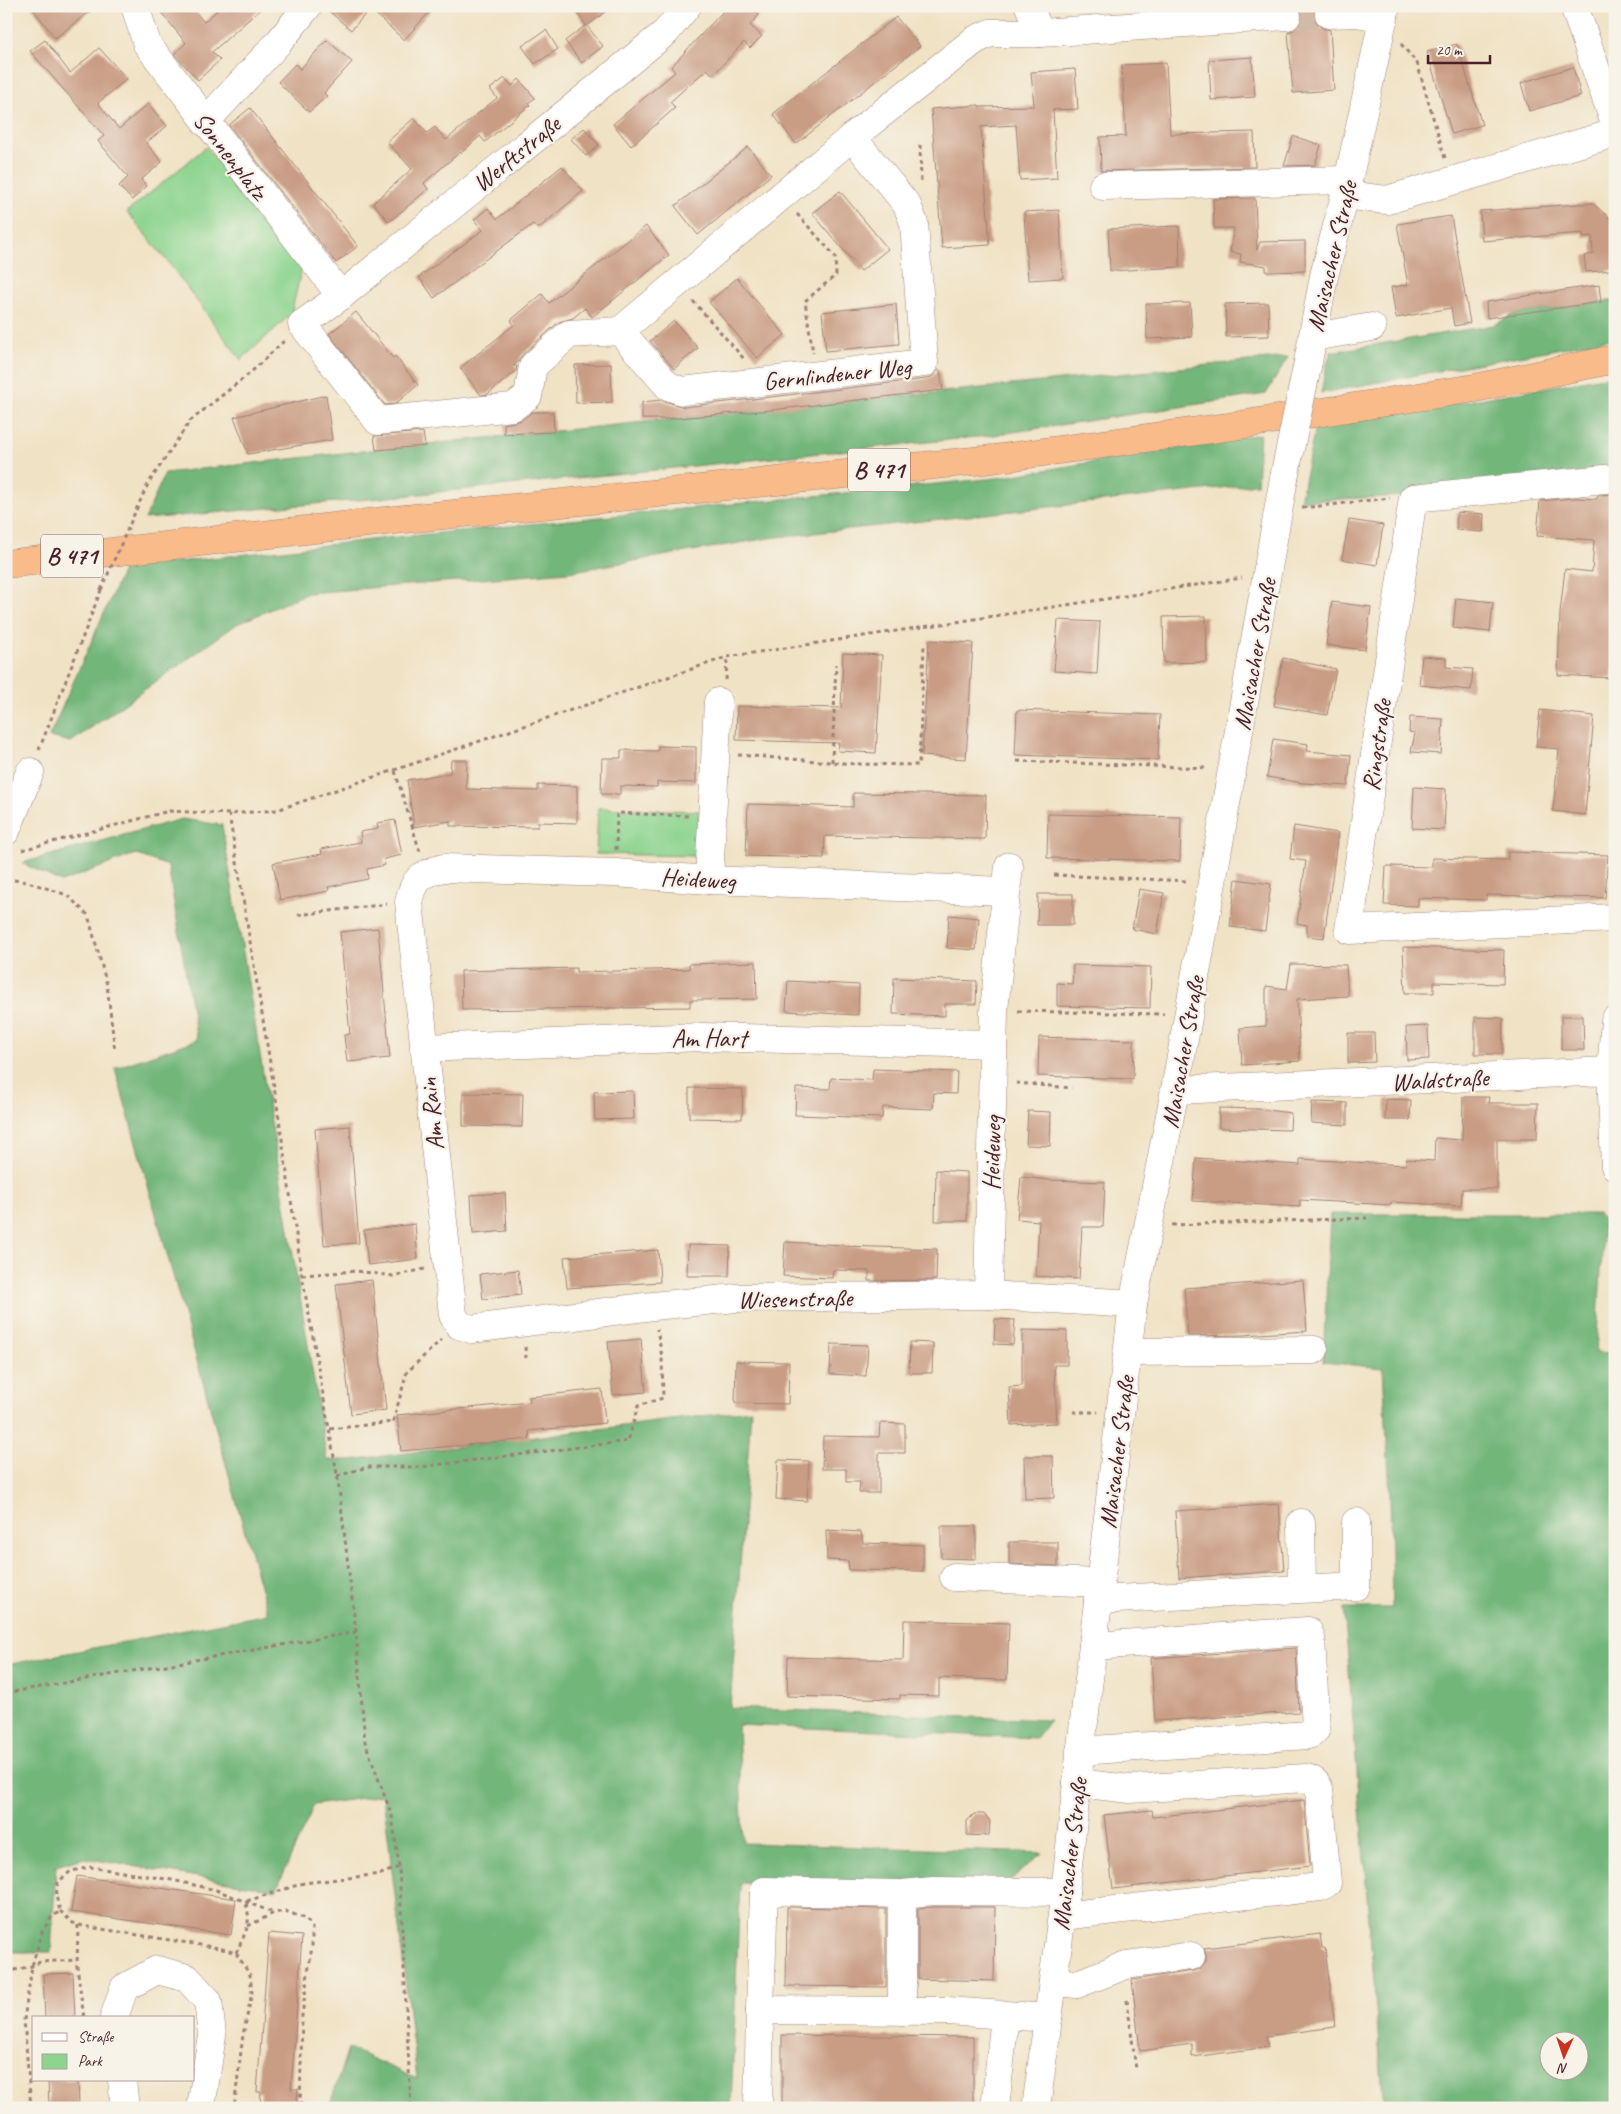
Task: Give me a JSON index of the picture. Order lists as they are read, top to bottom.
{
  "streets": {
    "highway": ["B 471"],
    "street": [
      "Werftstraße",
      "Sonnenplatz",
      "Maisacher Straße",
      "Gernlindener Weg",
      "Ringstraße",
      "Heideweg",
      "Am Hart",
      "Waldstraße",
      "Am Rain",
      "Wiesenstraße"
    ]
  },
  "crossings": [
    ["Werftstraße", "Sonnenplatz"],
    ["Maisacher Straße", "Waldstraße"],
    ["Maisacher Straße", "Wiesenstraße"],
    ["Heideweg", "Am Hart"],
    ["Heideweg", "Wiesenstraße"],
    ["Am Hart", "Am Rain"],
    ["Am Rain", "Wiesenstraße"]
  ],
  "legend": ["Straße", "Park"],
  "scale_bar": "20 m",
  "north": "bottom"
}
